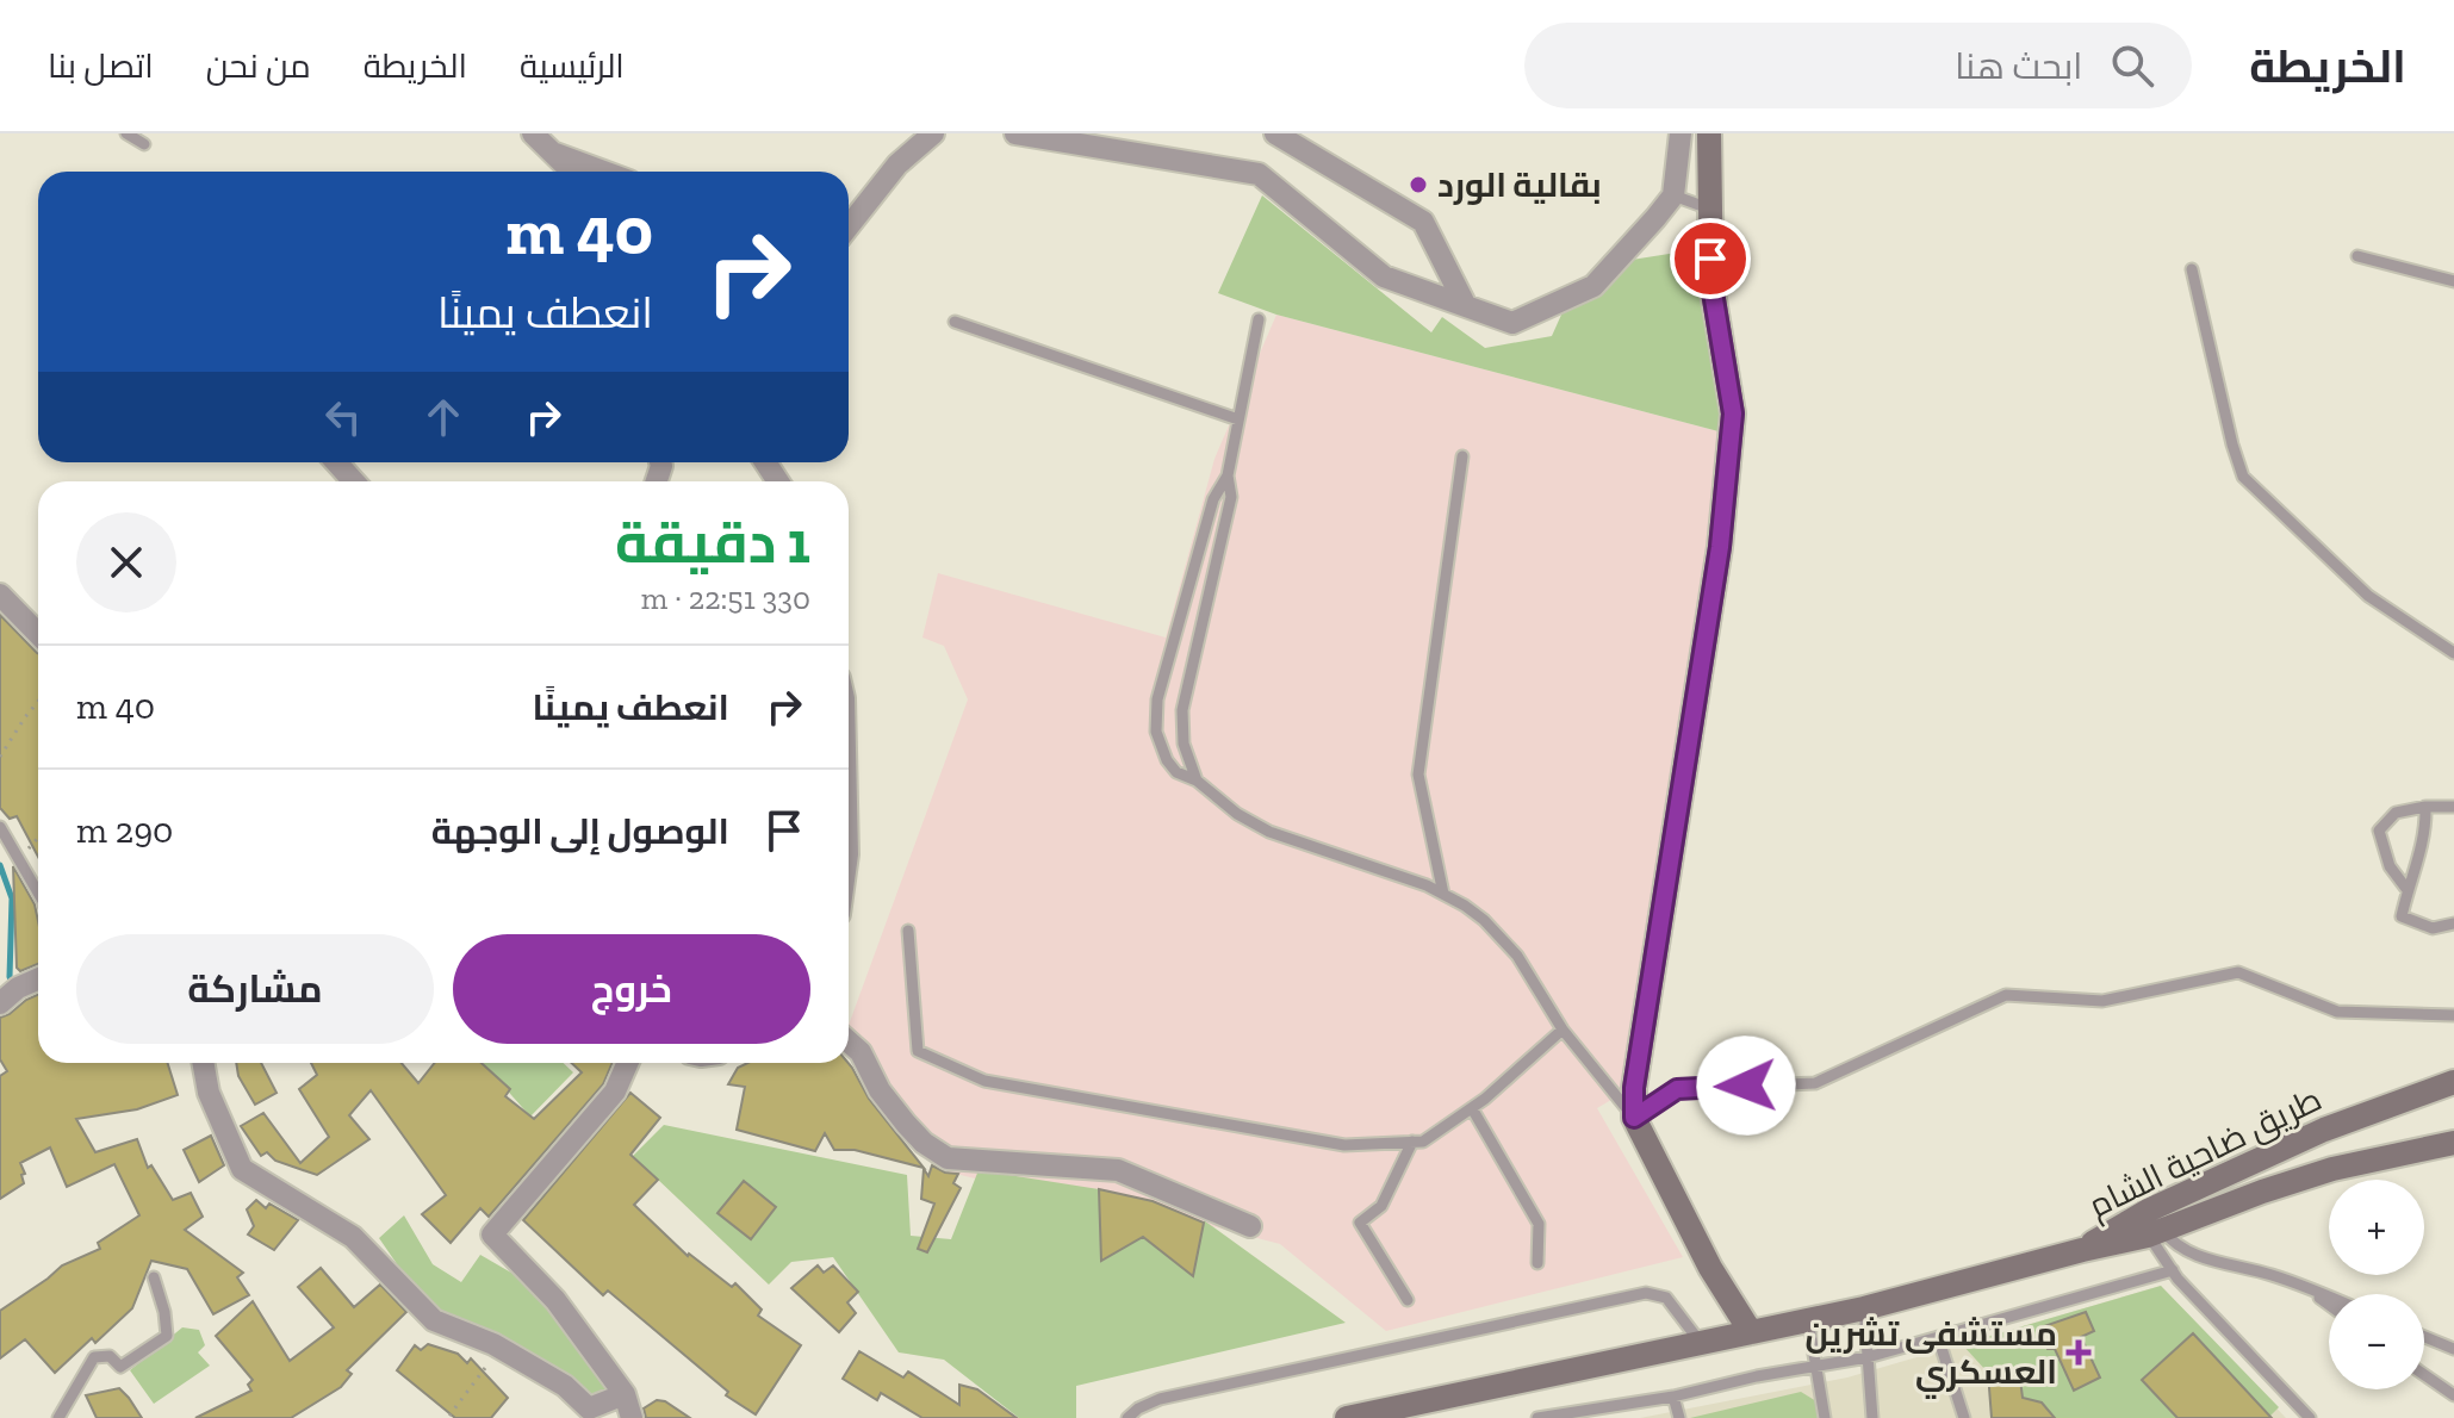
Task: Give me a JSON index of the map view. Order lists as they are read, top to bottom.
{
  "streets": {
    "main road": ["طريق ضاحية الشام"]
  },
  "places": {
    "other": ["بقالية الورد"],
    "health": ["مستشفى تشرين العسكري"]
  },
  "page": {
    "header": "الخريطة",
    "search": "ابحث هنا",
    "nav": [
      "الرئيسية",
      "الخريطة",
      "من نحن",
      "اتصل بنا"
    ],
    "turn": ["40 m", "انعطف يمينًا"],
    "heading": ["1 دقيقة", "330 m · 22:51"],
    "list": [
      {
        "name": "انعطف يمينًا",
        "value": "40 m"
      },
      {
        "name": "الوصول إلى الوجهة",
        "value": "290 m"
      }
    ],
    "buttons": ["خروج", "مشاركة"],
    "map_buttons": ["+", "−"]
  }
}
